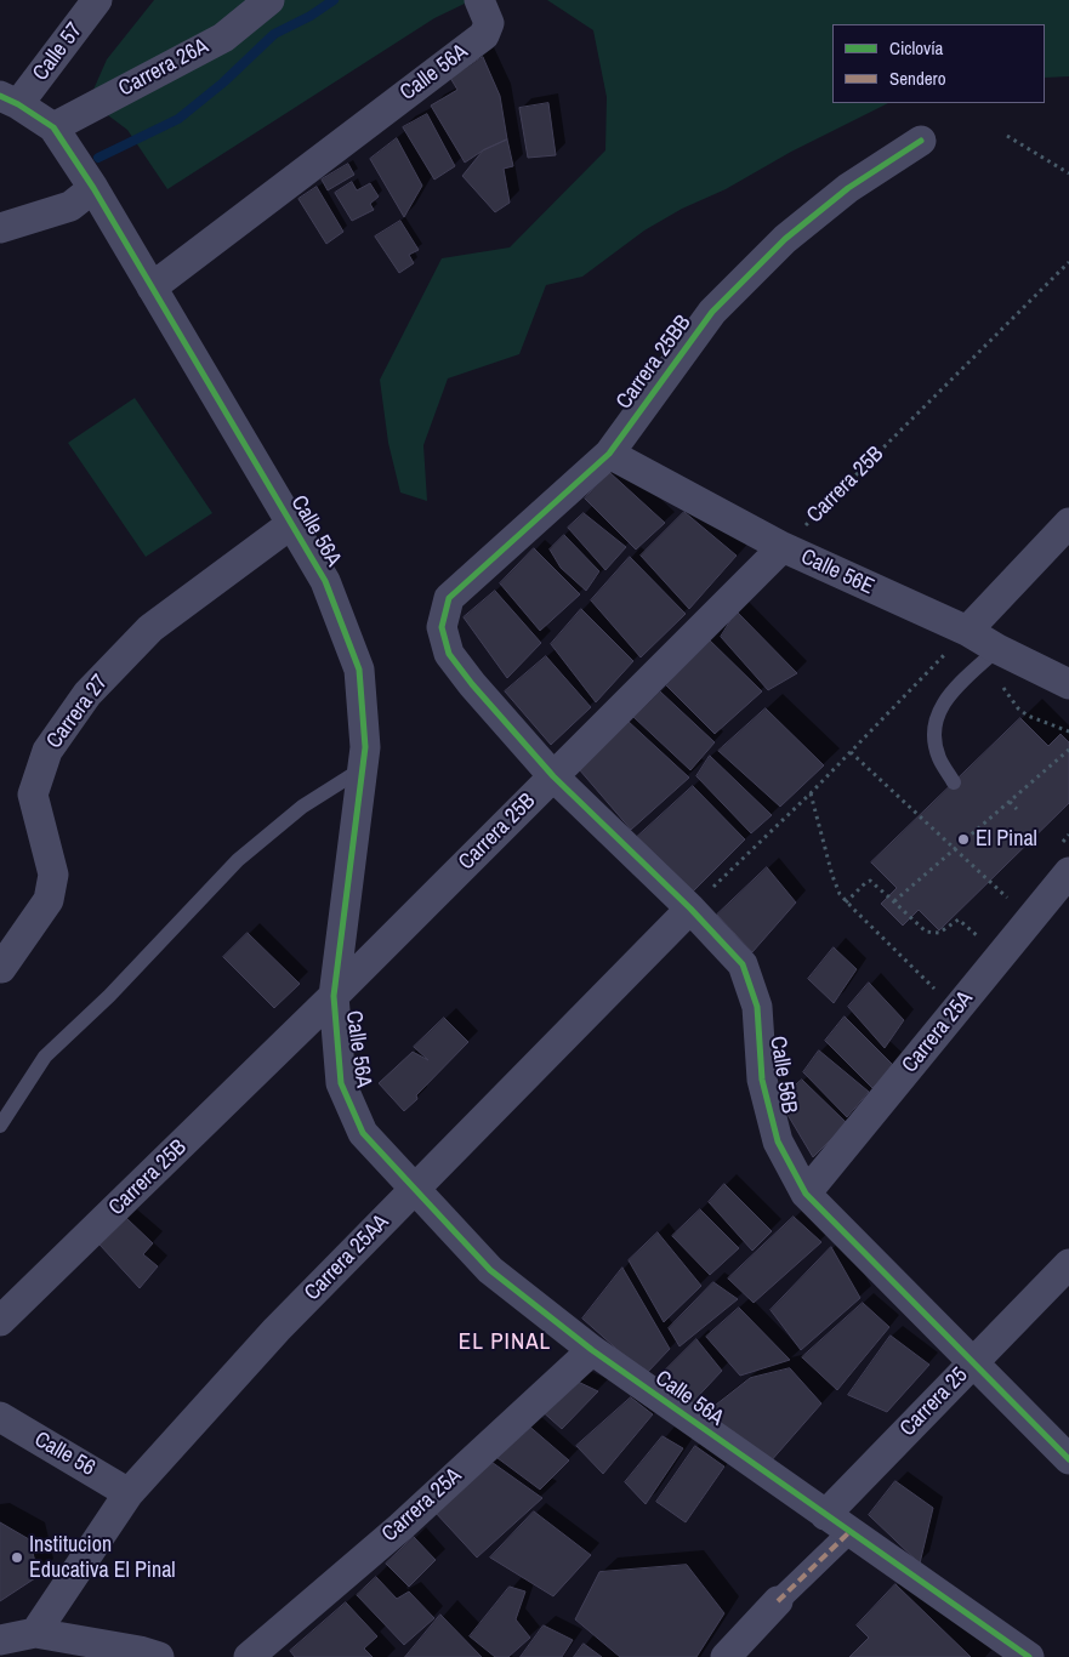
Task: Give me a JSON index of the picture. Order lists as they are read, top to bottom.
{
  "streets": {
    "street": [
      "Calle 57",
      "Carrera 26A",
      "Calle 56A",
      "Carrera 25BB",
      "Carrera 25B",
      "Calle 56E",
      "Carrera 27",
      "Carrera 25A",
      "Calle 56B",
      "Carrera 25AA",
      "Carrera 25",
      "Calle 56"
    ]
  },
  "crossings": [
    ["Calle 56A", "Carrera 25B"],
    ["Calle 56A", "Carrera 27"],
    ["Calle 56A", "Carrera 25A"],
    ["Calle 56A", "Carrera 25AA"],
    ["Calle 56A", "Carrera 25"],
    ["Carrera 25BB", "Calle 56E"],
    ["Carrera 25BB", "Calle 56B"],
    ["Carrera 25B", "Calle 56E"],
    ["Carrera 25B", "Calle 56B"],
    ["Carrera 25A", "Calle 56B"],
    ["Calle 56B", "Carrera 25AA"],
    ["Calle 56B", "Carrera 25"],
    ["Carrera 25AA", "Calle 56"]
  ],
  "districts": ["EL PINAL"],
  "places": ["El Pinal", "Institucion Educativa El Pinal"],
  "legend": ["Ciclovía", "Sendero"]
}
